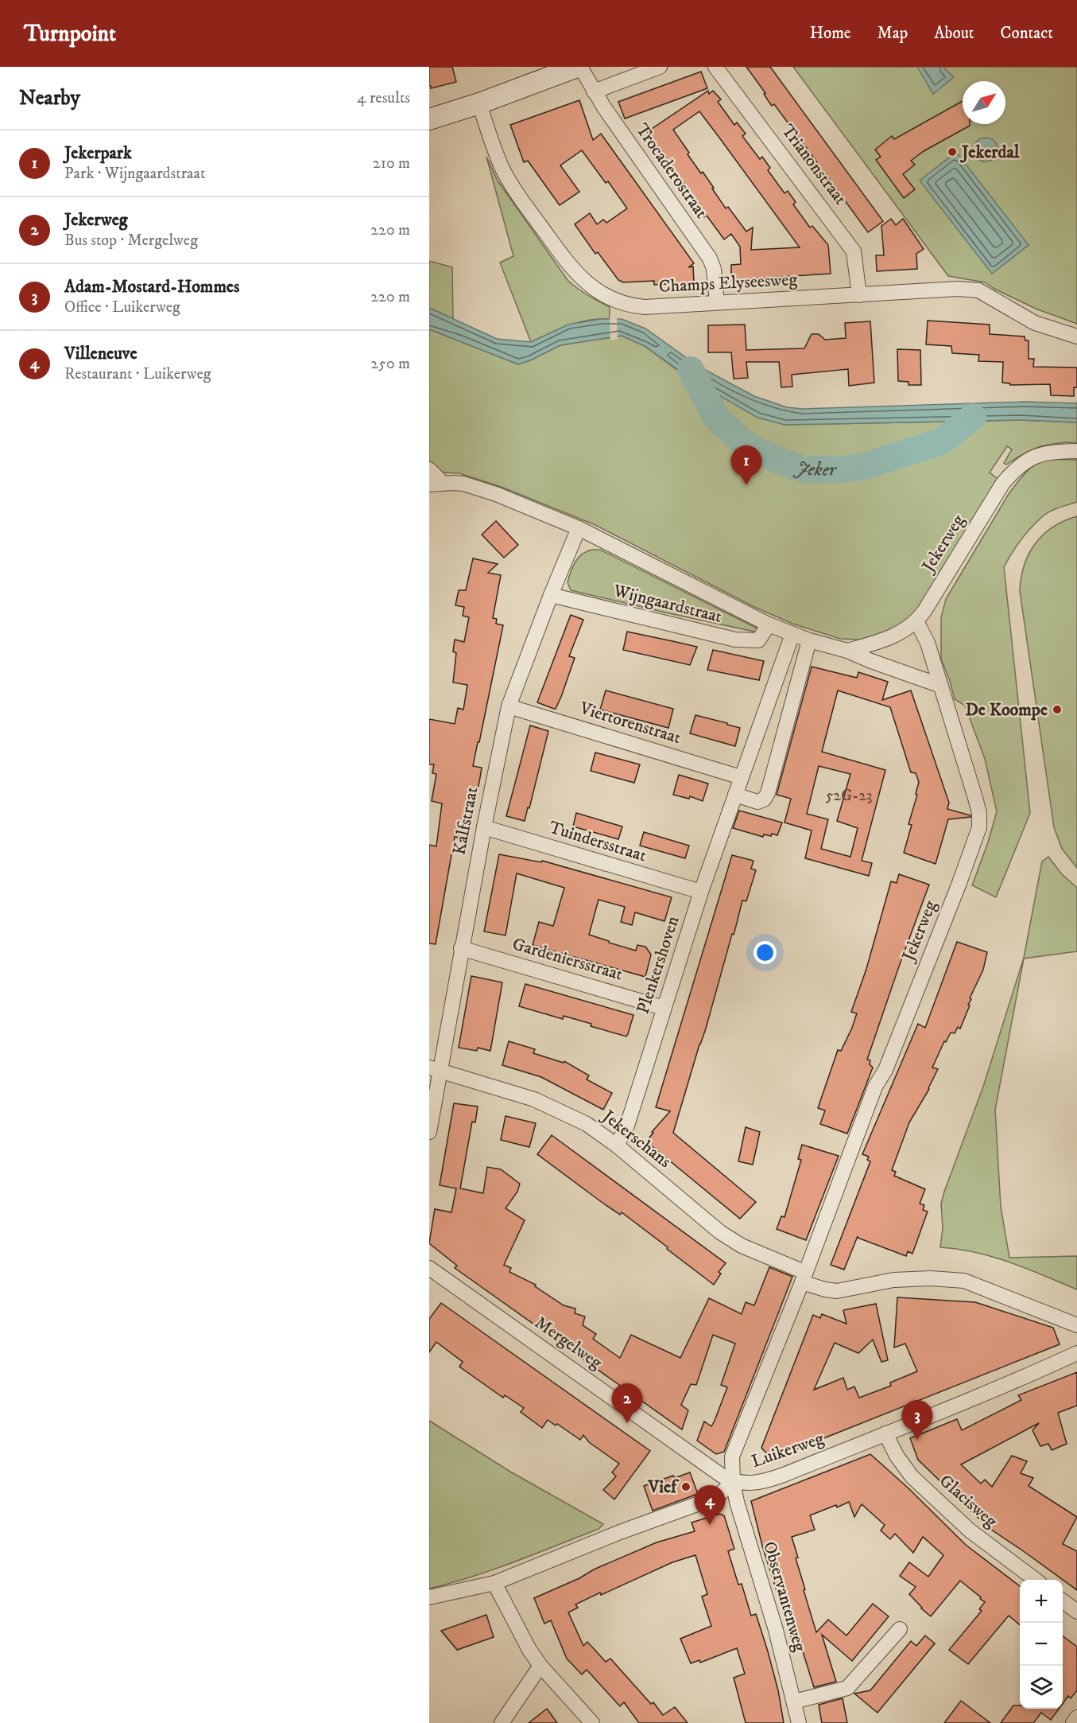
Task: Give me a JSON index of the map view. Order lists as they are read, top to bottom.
{
  "streets": {
    "street": [
      "Trianonstraat",
      "Trocaderostraat",
      "Champs Elyseesweg",
      "Jekerweg",
      "Wijngaardstraat",
      "Viertorenstraat",
      "Kalfstraat",
      "Tuindersstraat",
      "Gardeniersstraat",
      "Plenkershoven",
      "Jekerschans",
      "Mergelweg",
      "Luikerweg",
      "Glacisweg",
      "Observantenweg"
    ]
  },
  "crossings": [
    ["Trianonstraat", "Champs Elyseesweg"],
    ["Trocaderostraat", "Champs Elyseesweg"],
    ["Jekerweg", "Wijngaardstraat"],
    ["Jekerweg", "Jekerschans"],
    ["Jekerweg", "Mergelweg"],
    ["Jekerweg", "Luikerweg"],
    ["Jekerweg", "Observantenweg"],
    ["Wijngaardstraat", "Kalfstraat"],
    ["Wijngaardstraat", "Plenkershoven"],
    ["Viertorenstraat", "Kalfstraat"],
    ["Viertorenstraat", "Plenkershoven"],
    ["Kalfstraat", "Tuindersstraat"],
    ["Kalfstraat", "Gardeniersstraat"],
    ["Kalfstraat", "Jekerschans"],
    ["Tuindersstraat", "Plenkershoven"],
    ["Gardeniersstraat", "Plenkershoven"],
    ["Plenkershoven", "Jekerschans"],
    ["Mergelweg", "Luikerweg"],
    ["Mergelweg", "Observantenweg"],
    ["Luikerweg", "Glacisweg"],
    ["Luikerweg", "Observantenweg"]
  ],
  "water": ["Jeker"],
  "places": ["Jekerdal", "De Koompe", "Vief"],
  "house_numbers": ["52G-23"],
  "north": "top right",
  "page": {
    "header": "Turnpoint",
    "nav": [
      "Home",
      "Map",
      "About",
      "Contact"
    ],
    "heading": ["Nearby", "4 results"],
    "list": [
      {
        "mark": "1",
        "name": "Jekerpark",
        "note": "Park · Wijngaardstraat",
        "value": "210 m"
      },
      {
        "mark": "2",
        "name": "Jekerweg",
        "note": "Bus stop · Mergelweg",
        "value": "220 m"
      },
      {
        "mark": "3",
        "name": "Adam-Mostard-Hommes",
        "note": "Office · Luikerweg",
        "value": "220 m"
      },
      {
        "mark": "4",
        "name": "Villeneuve",
        "note": "Restaurant · Luikerweg",
        "value": "250 m"
      }
    ],
    "pins": [
      "1",
      "2",
      "3",
      "4"
    ],
    "map_buttons": ["+", "−"]
  }
}
